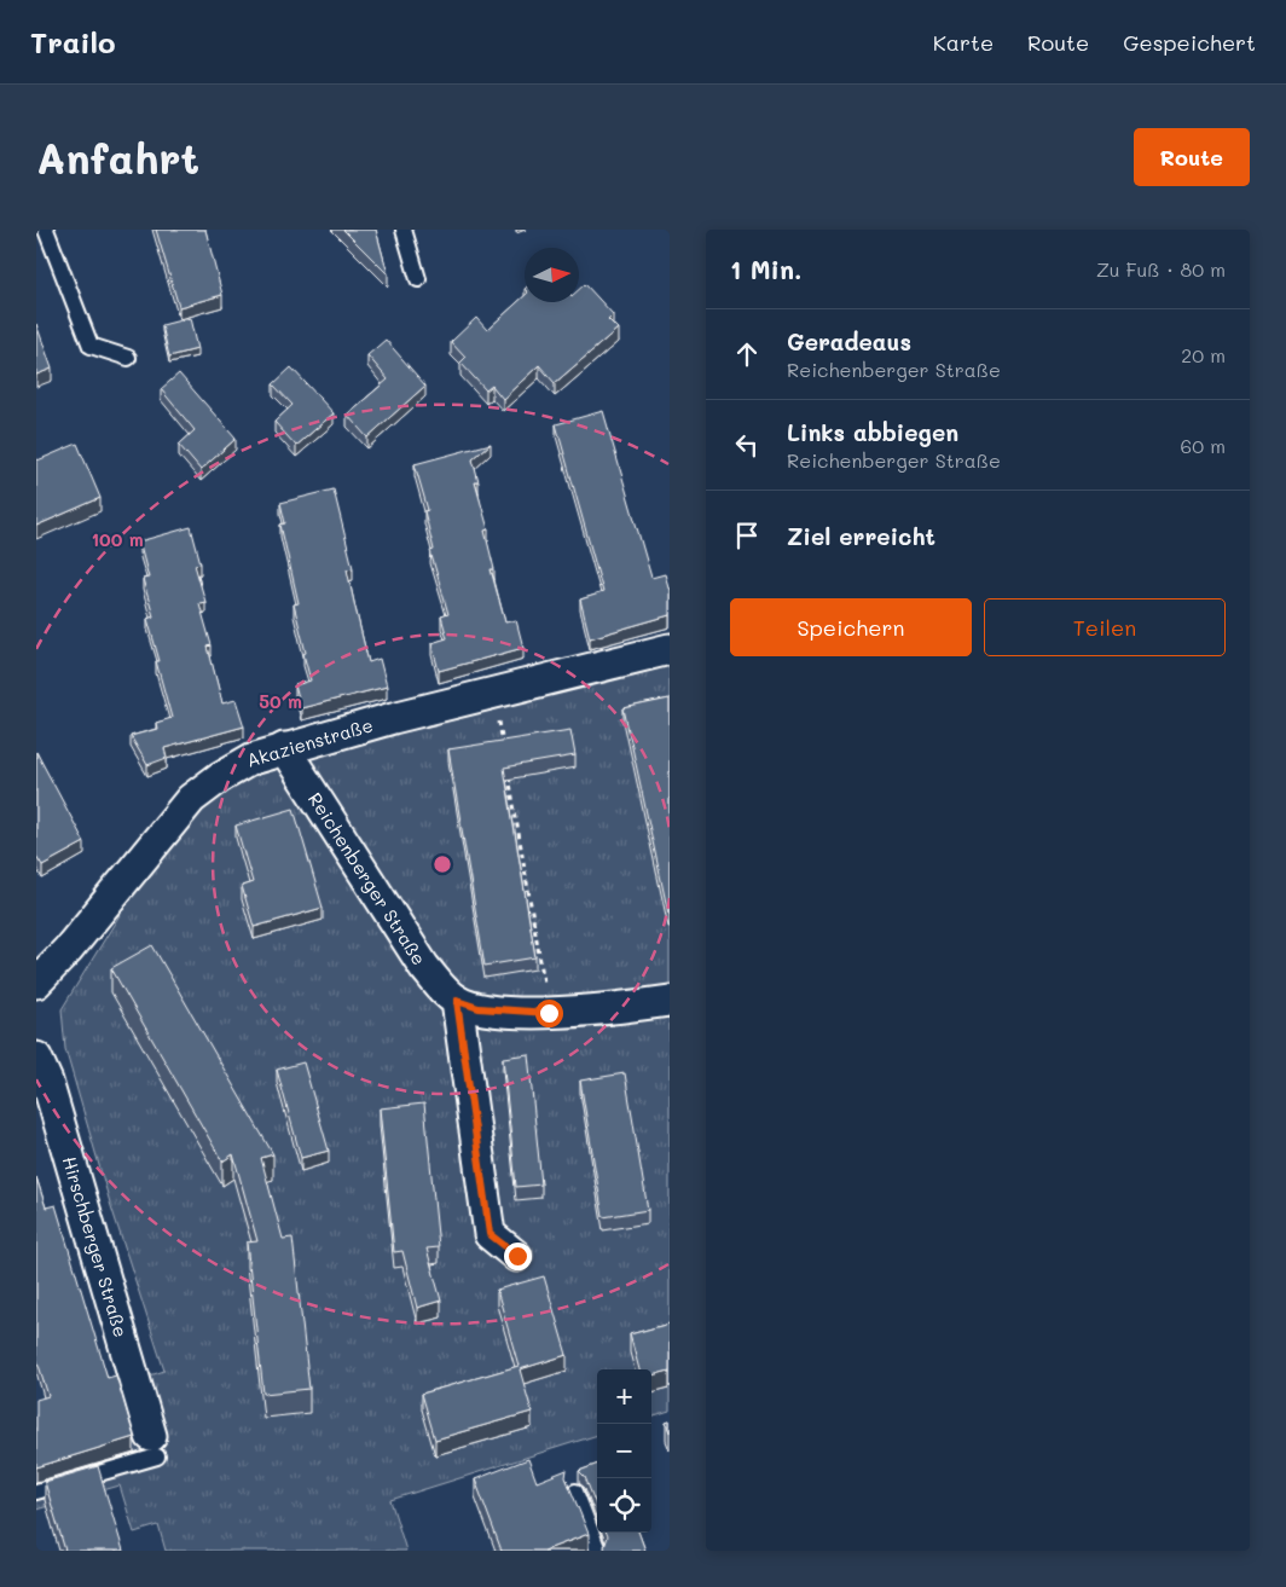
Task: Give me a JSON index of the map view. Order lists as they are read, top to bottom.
{
  "streets": {
    "street": ["Akazienstraße", "Reichenberger Straße", "Hirschberger Straße"]
  },
  "crossings": [
    ["Akazienstraße", "Reichenberger Straße"]
  ],
  "north": "right",
  "page": {
    "header": "Trailo",
    "nav": ["Karte", "Route", "Gespeichert"],
    "buttons": [
      "Route",
      ["Speichern", "Teilen"]
    ],
    "title": "Anfahrt",
    "heading": ["1 Min.", "Zu Fuß · 80 m"],
    "list": [
      ["Geradeaus", "Reichenberger Straße", "20 m"],
      ["Links abbiegen", "Reichenberger Straße", "60 m"],
      "Ziel erreicht"
    ],
    "map_buttons": ["+", "−"]
  },
  "rings": ["100 m", "50 m"]
}
